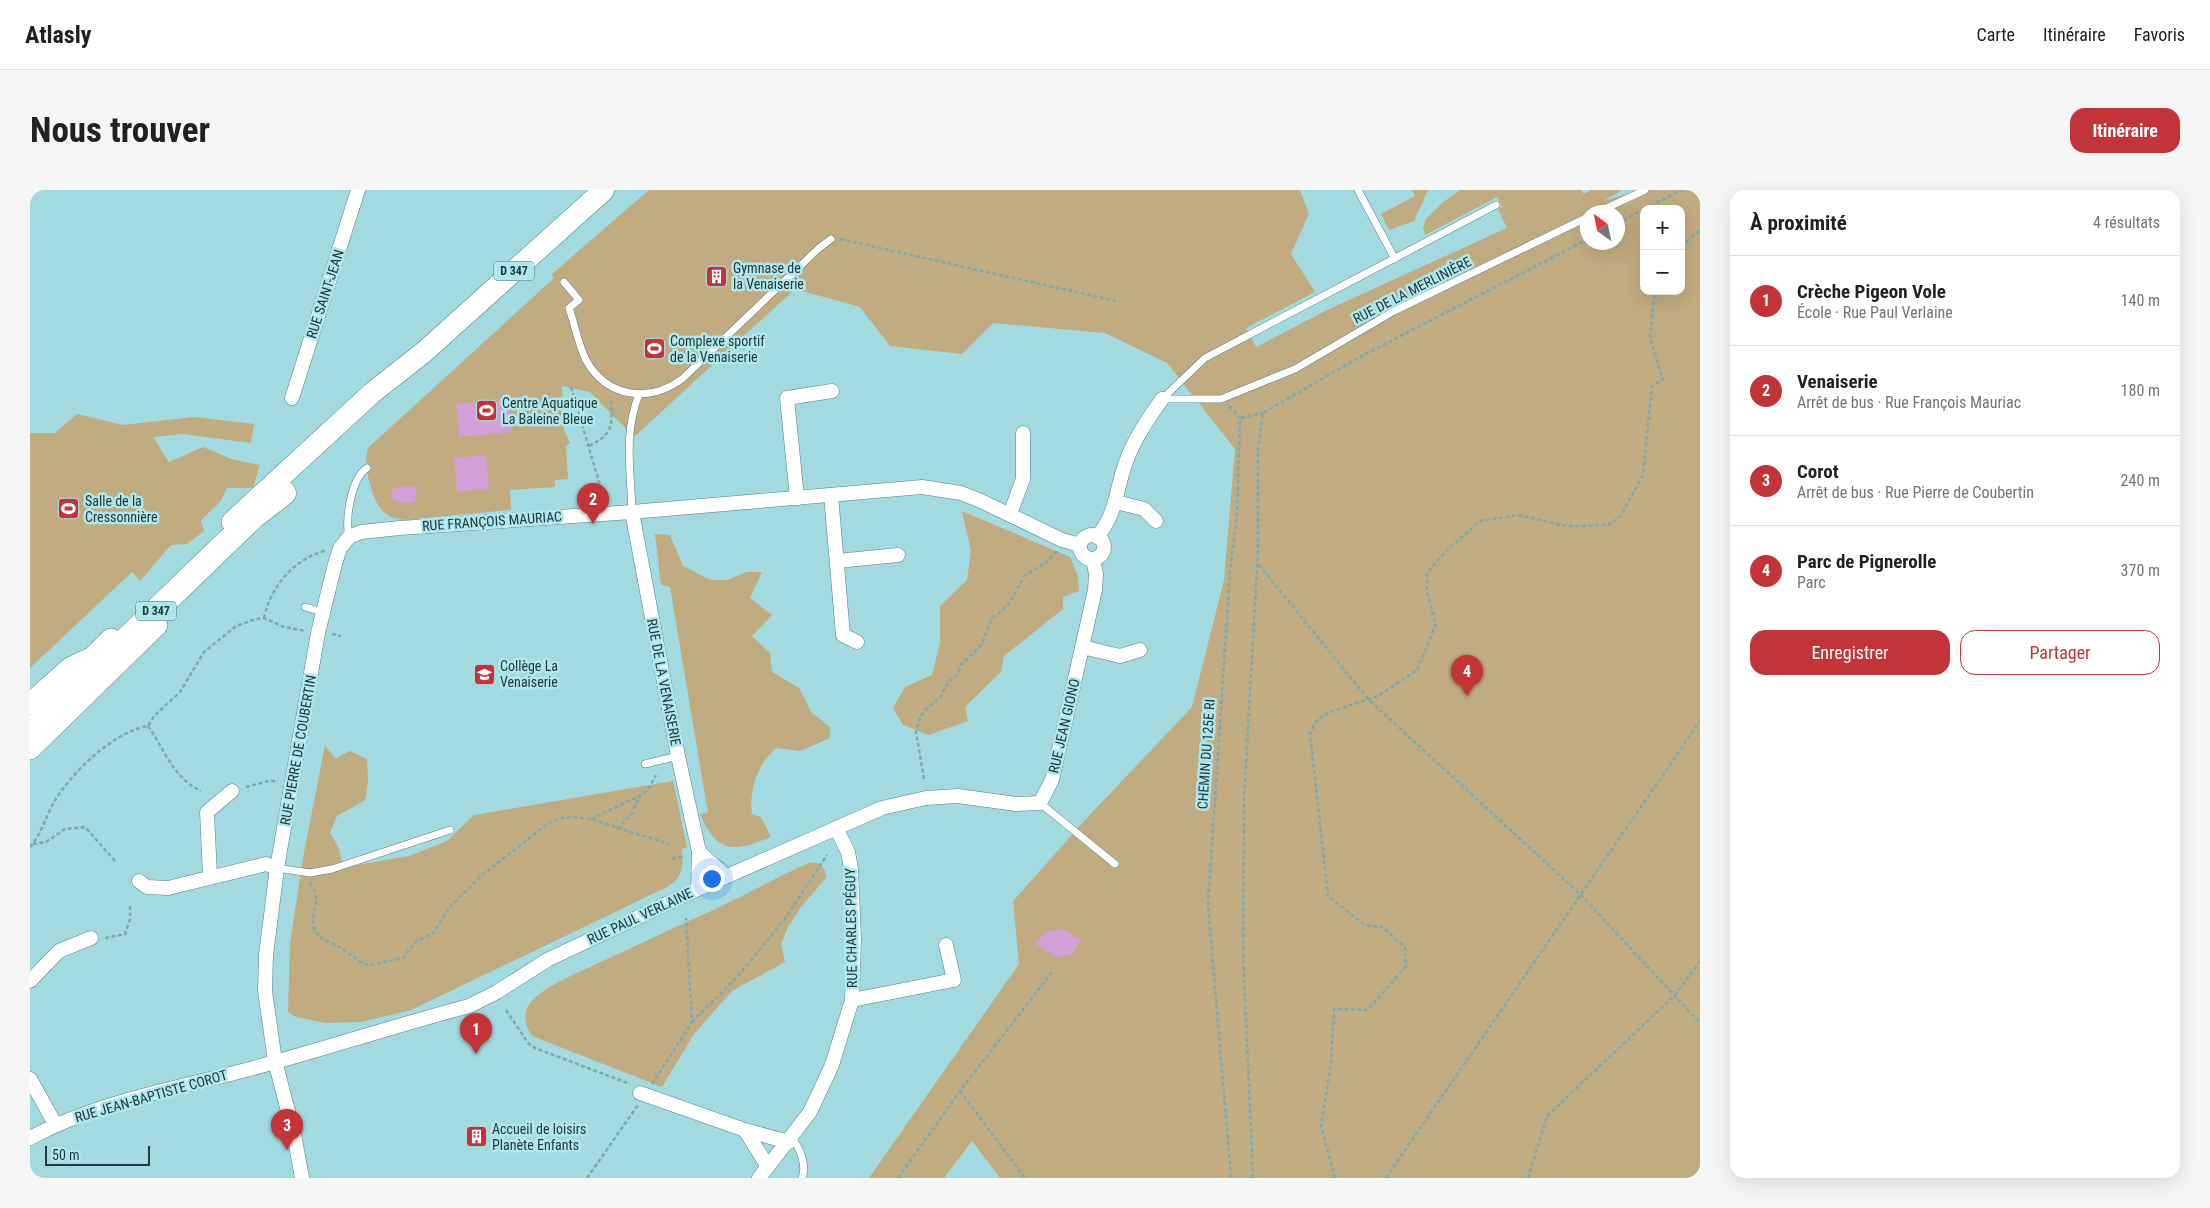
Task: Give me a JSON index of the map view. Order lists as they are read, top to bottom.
{
  "streets": {
    "highway": ["D 347"],
    "street": [
      "RUE SAINT-JEAN",
      "RUE FRANÇOIS MAURIAC",
      "RUE DE LA VENAISERIE",
      "RUE JEAN GIONO",
      "RUE PIERRE DE COUBERTIN",
      "RUE PAUL VERLAINE",
      "RUE CHARLES PÉGUY",
      "RUE JEAN-BAPTISTE COROT"
    ],
    "lane": ["RUE DE LA MERLINIÈRE"],
    "path": ["CHEMIN DU 125E RI"]
  },
  "crossings": [
    ["RUE FRANÇOIS MAURIAC", "RUE DE LA VENAISERIE"],
    ["RUE FRANÇOIS MAURIAC", "RUE JEAN GIONO"],
    ["RUE DE LA VENAISERIE", "RUE PAUL VERLAINE"],
    ["RUE JEAN GIONO", "RUE PAUL VERLAINE"],
    ["RUE PIERRE DE COUBERTIN", "RUE PAUL VERLAINE"],
    ["RUE PIERRE DE COUBERTIN", "RUE JEAN-BAPTISTE COROT"],
    ["RUE PAUL VERLAINE", "RUE CHARLES PÉGUY"],
    ["RUE PAUL VERLAINE", "RUE JEAN-BAPTISTE COROT"]
  ],
  "places": {
    "building": ["Gymnase de la Venaiserie", "Accueil de loisirs Planète Enfants"],
    "sports": ["Complexe sportif de la Venaiserie", "Centre Aquatique La Baleine Bleue", "Salle de la Cressonnière"],
    "school or university": ["Collège La Venaiserie"]
  },
  "scale_bar": "50 m",
  "north": "top left",
  "page": {
    "header": "Atlasly",
    "nav": ["Carte", "Itinéraire", "Favoris"],
    "buttons": [
      "Itinéraire",
      ["Enregistrer", "Partager"]
    ],
    "title": "Nous trouver",
    "heading": ["À proximité", "4 résultats"],
    "map_buttons": ["+", "−"],
    "list": [
      {
        "mark": "1",
        "name": "Crèche Pigeon Vole",
        "note": "École · Rue Paul Verlaine",
        "value": "140 m"
      },
      {
        "mark": "2",
        "name": "Venaiserie",
        "note": "Arrêt de bus · Rue François Mauriac",
        "value": "180 m"
      },
      {
        "mark": "3",
        "name": "Corot",
        "note": "Arrêt de bus · Rue Pierre de Coubertin",
        "value": "240 m"
      },
      {
        "mark": "4",
        "name": "Parc de Pignerolle",
        "note": "Parc",
        "value": "370 m"
      }
    ],
    "pins": [
      "2",
      "4",
      "1",
      "3"
    ],
    "scale": "50 m"
  }
}
